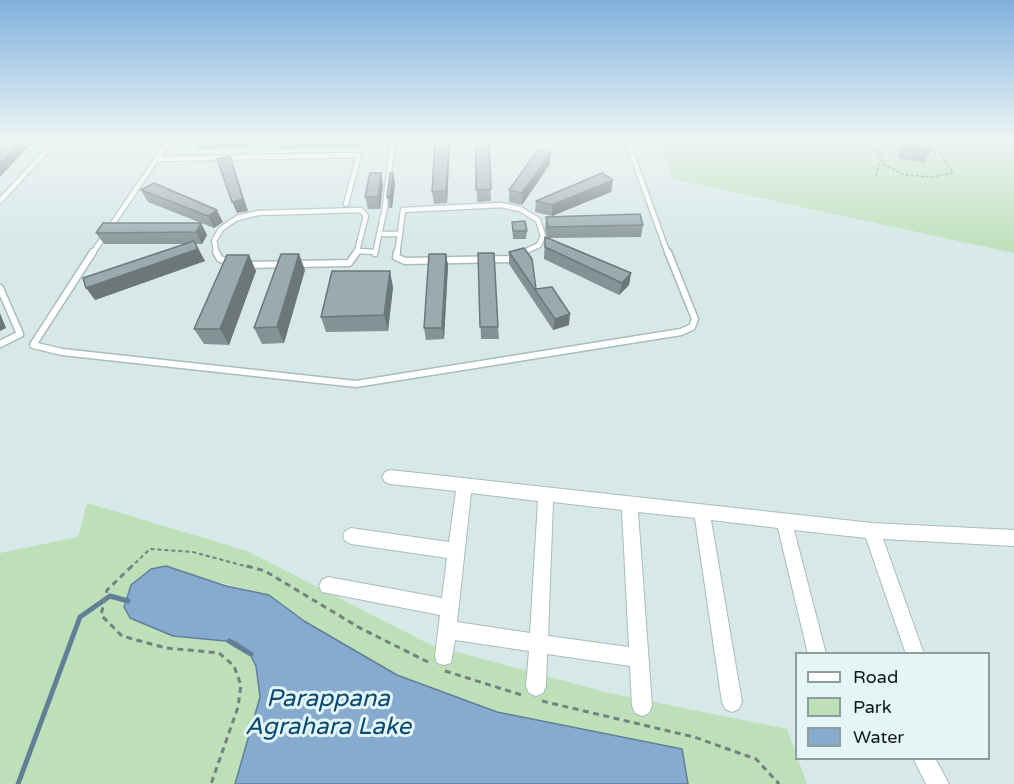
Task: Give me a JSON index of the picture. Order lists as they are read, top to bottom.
{
  "water": ["Parappana Agrahara Lake"],
  "legend": ["Road", "Park", "Water"]
}
